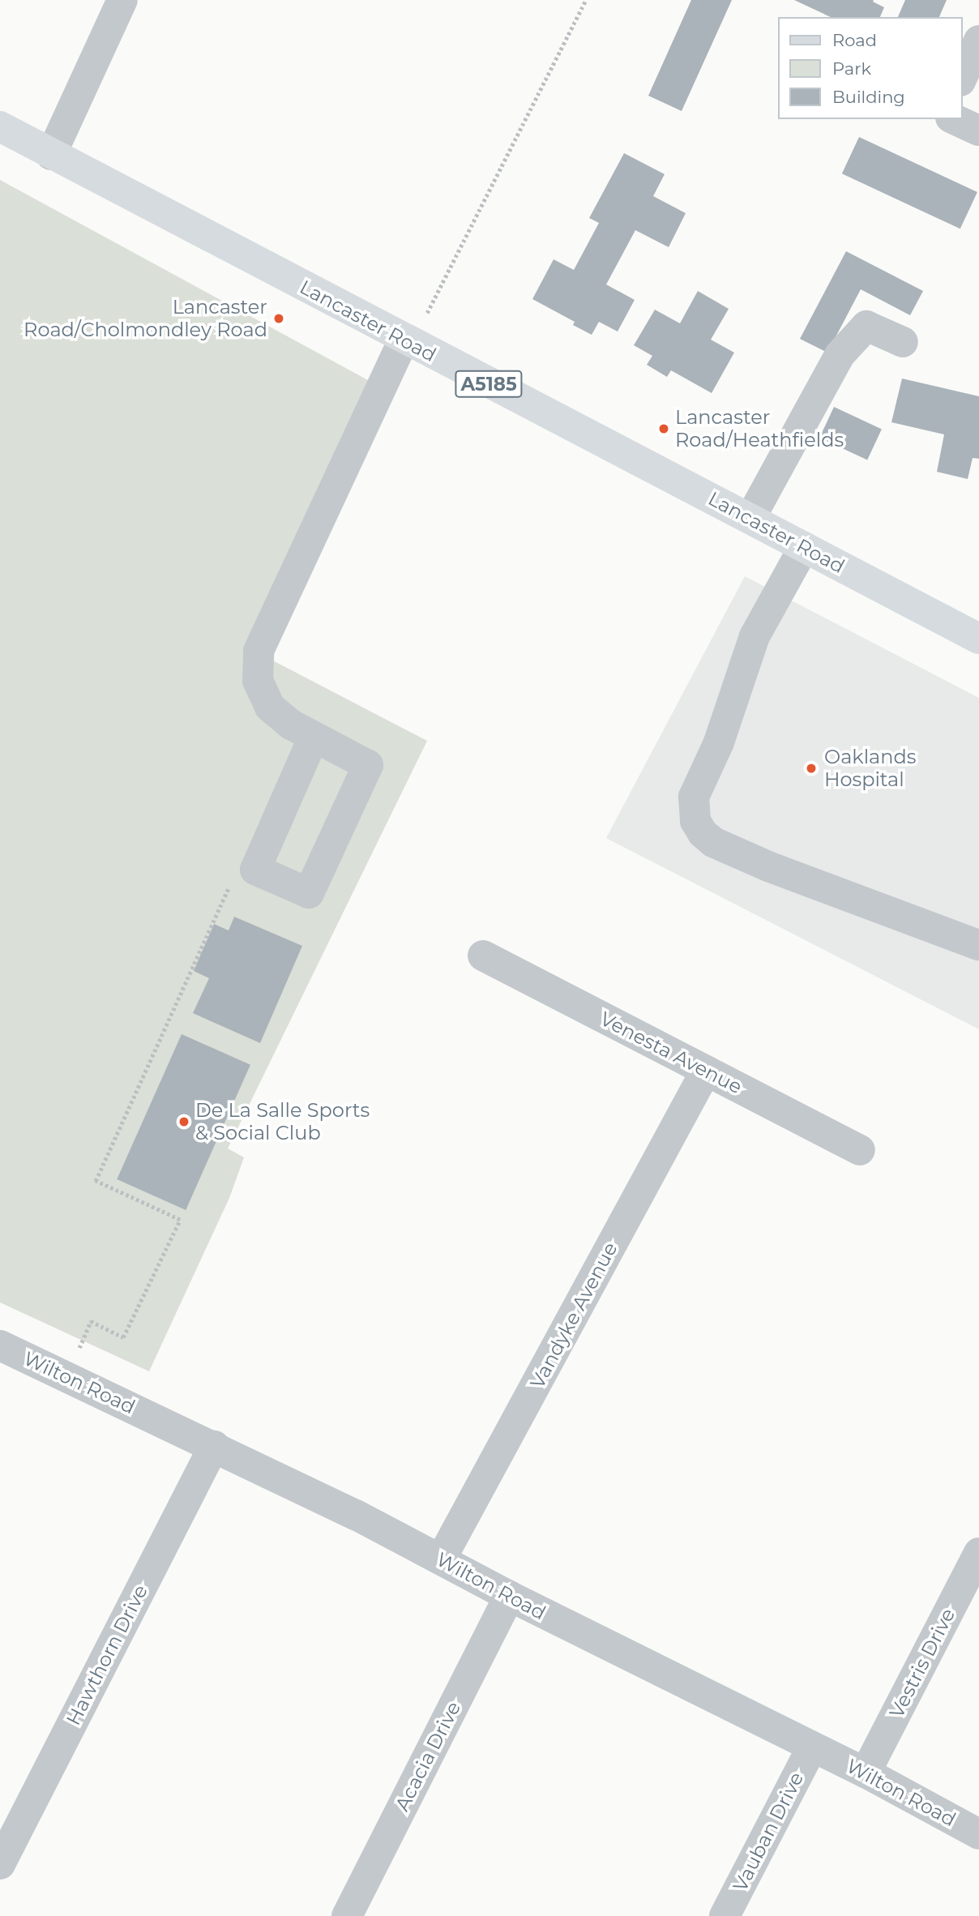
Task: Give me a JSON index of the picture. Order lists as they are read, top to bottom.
{
  "streets": {
    "main road": ["Lancaster Road", "A5185"],
    "street": [
      "Venesta Avenue",
      "Vandyke Avenue",
      "Wilton Road",
      "Hawthorn Drive",
      "Vestris Drive",
      "Acacia Drive",
      "Vauban Drive"
    ]
  },
  "crossings": [
    ["Venesta Avenue", "Vandyke Avenue"],
    ["Vandyke Avenue", "Wilton Road"],
    ["Wilton Road", "Hawthorn Drive"],
    ["Wilton Road", "Vestris Drive"],
    ["Wilton Road", "Acacia Drive"],
    ["Wilton Road", "Vauban Drive"]
  ],
  "places": [
    "Lancaster Road/Cholmondley Road",
    "Lancaster Road/Heathfields",
    "Oaklands Hospital",
    "De La Salle Sports & Social Club"
  ],
  "legend": ["Road", "Park", "Building"]
}
